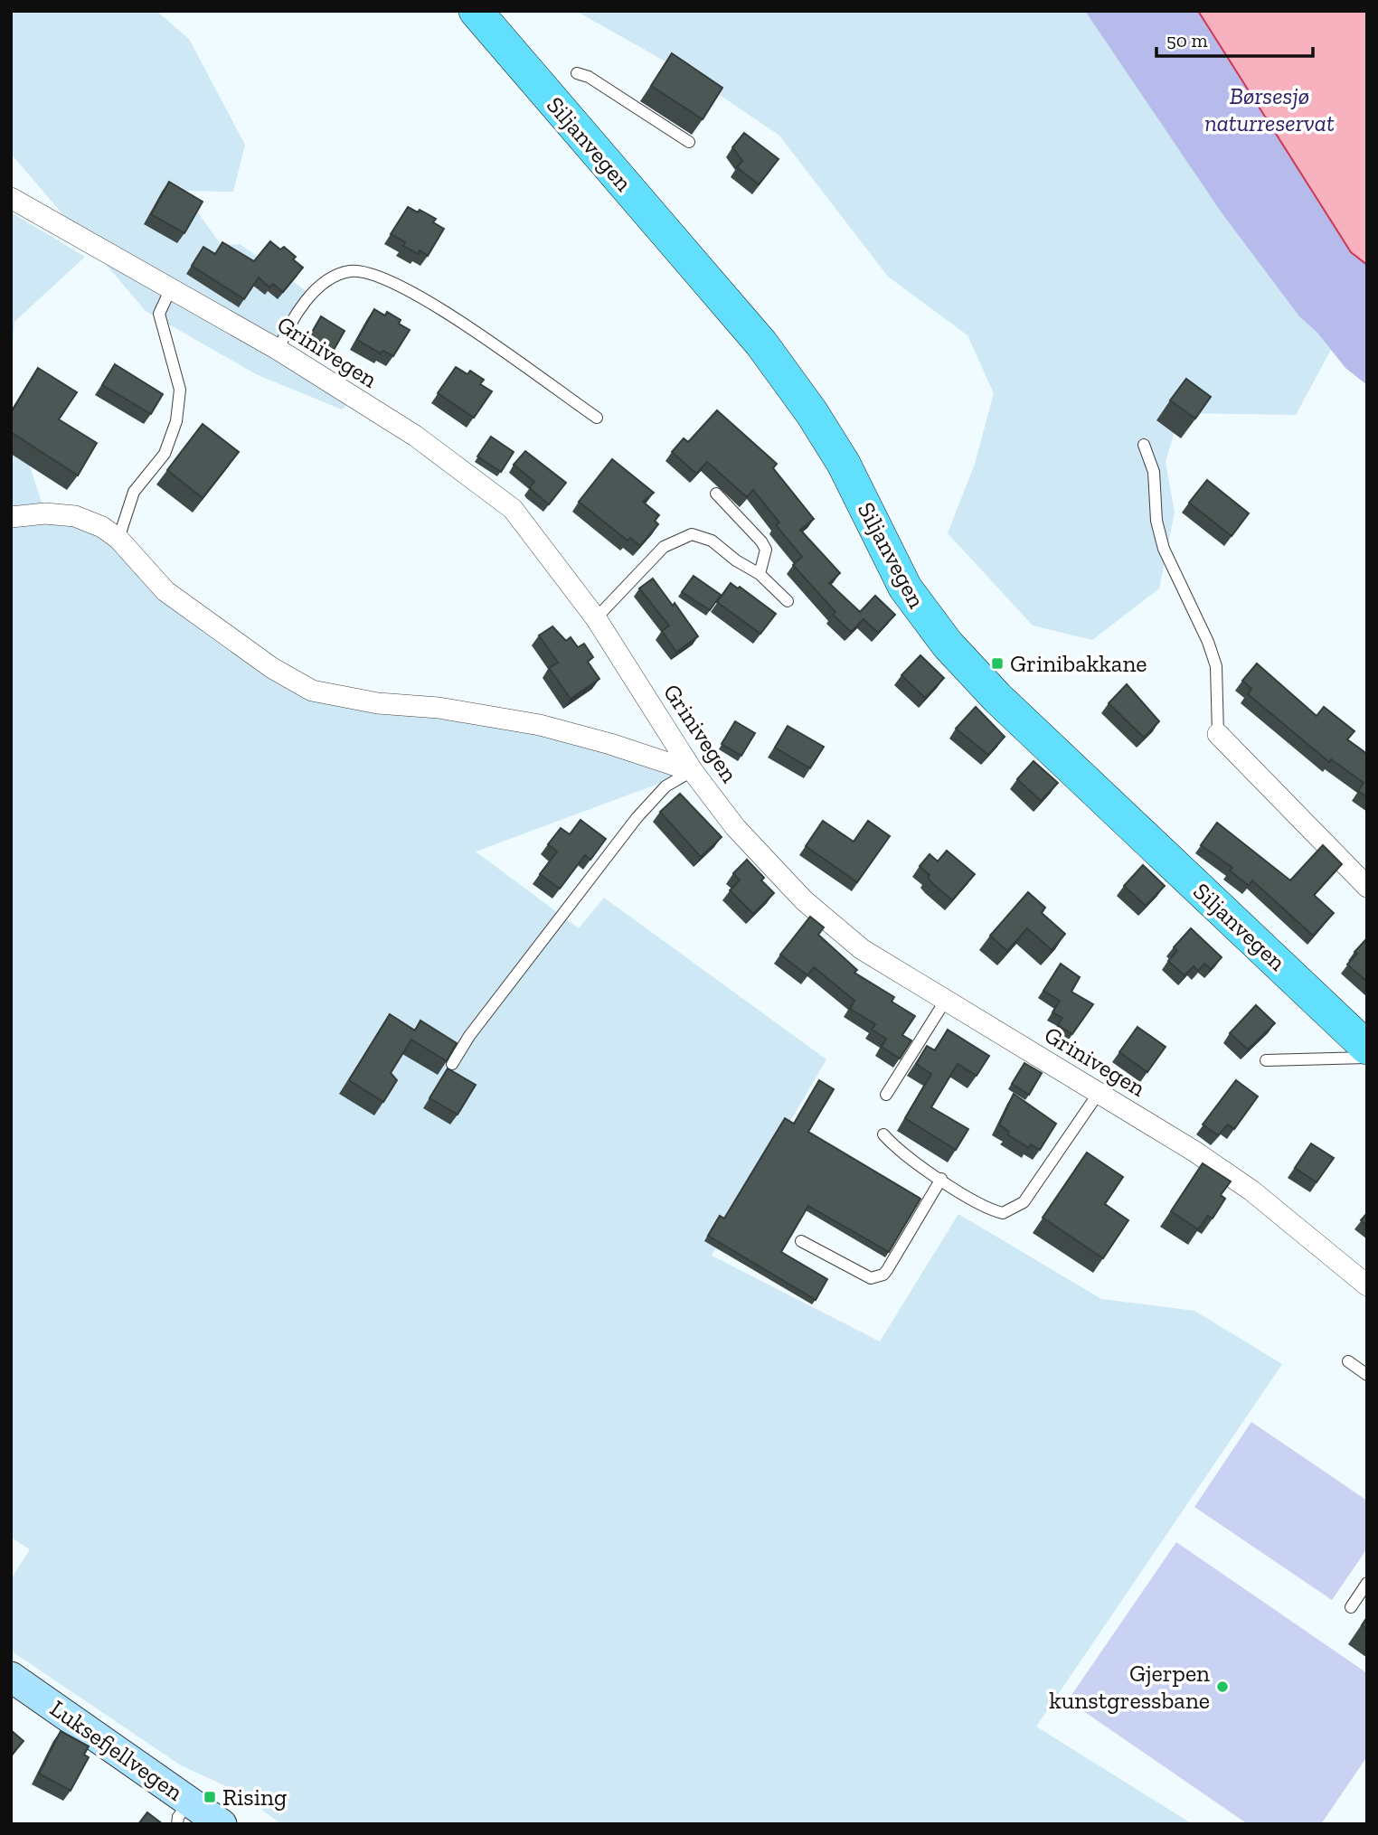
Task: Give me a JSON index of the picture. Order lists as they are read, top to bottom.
{
  "streets": {
    "main road": ["Siljanvegen", "Luksefjellvegen"],
    "street": ["Grinivegen"]
  },
  "parks": ["Børsesjø naturreservat"],
  "places": {
    "transit": ["Grinibakkane", "Rising"],
    "other": ["Gjerpen kunstgressbane"]
  },
  "scale_bar": "50 m"
}
